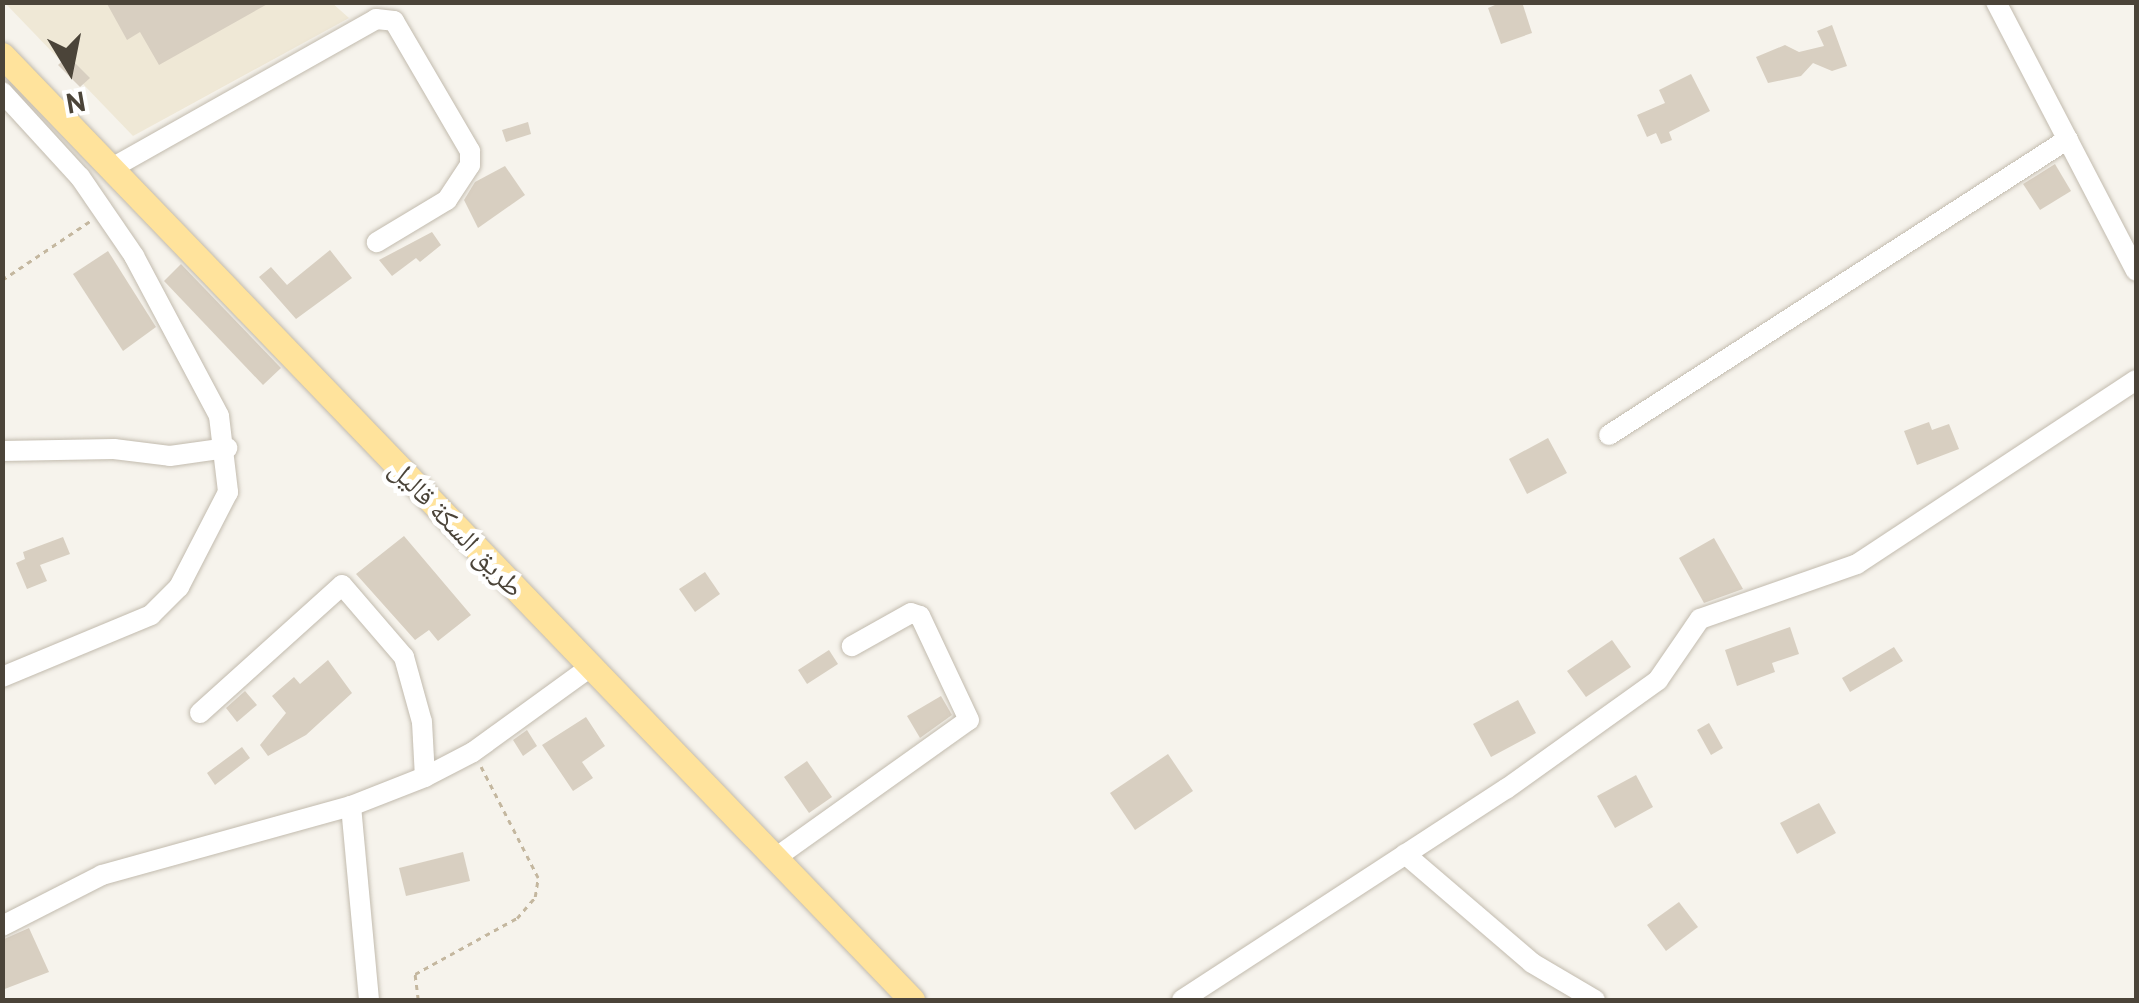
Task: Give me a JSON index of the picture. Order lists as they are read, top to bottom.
{
  "streets": {
    "main road": ["طريق السكة قاليل"]
  },
  "north": "bottom"
}
